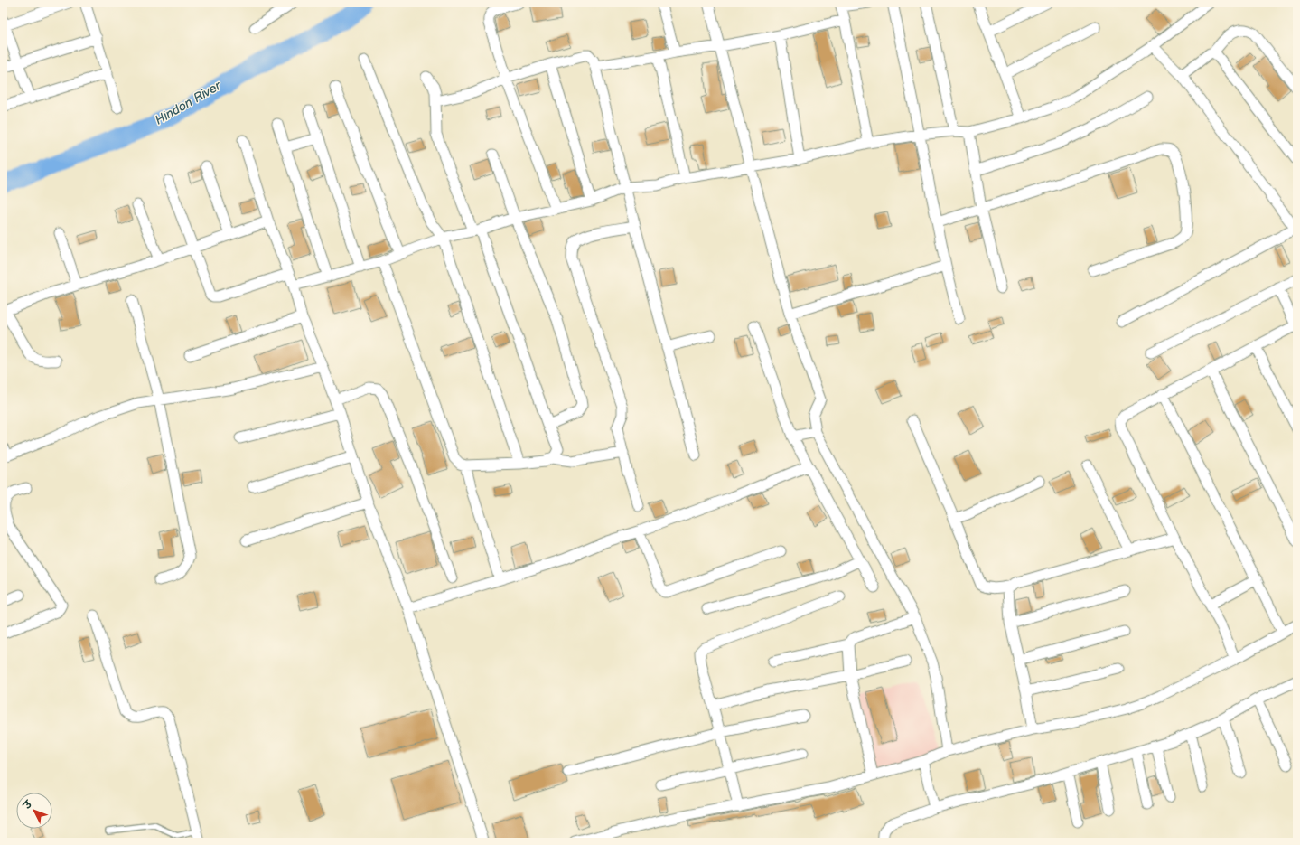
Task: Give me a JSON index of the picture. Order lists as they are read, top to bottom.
{
  "water": ["Hindon River"],
  "north": "top left"
}
